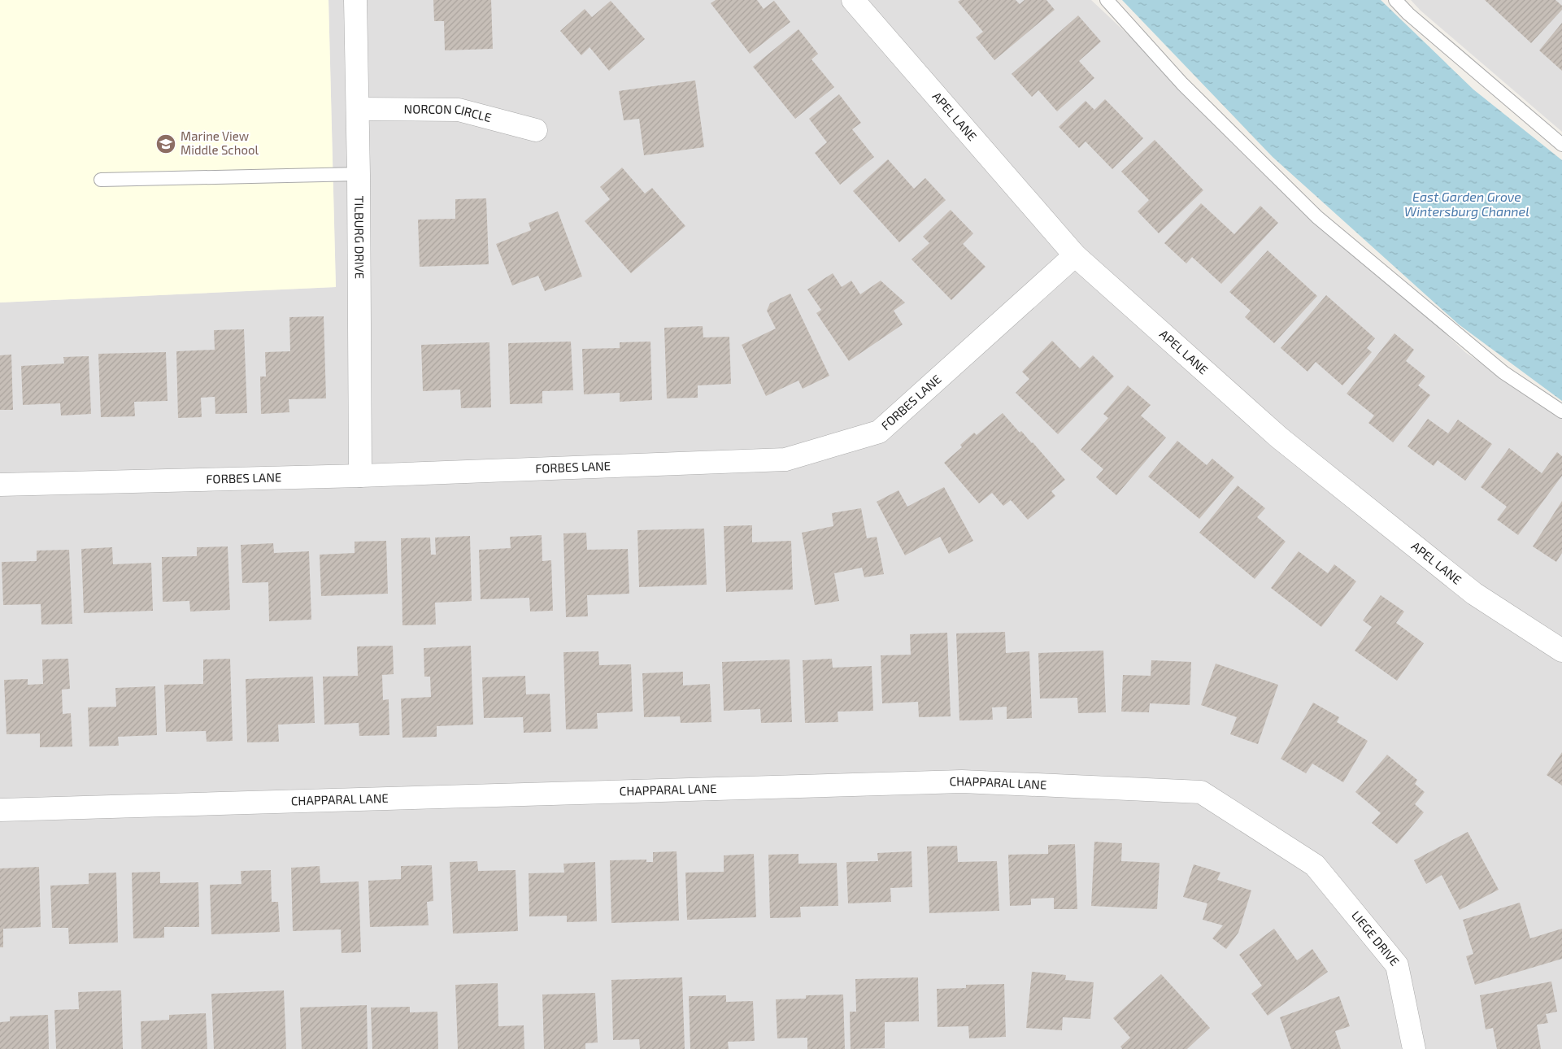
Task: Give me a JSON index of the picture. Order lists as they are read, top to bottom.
{
  "streets": {
    "street": [
      "NORCON CIRCLE",
      "APEL LANE",
      "TILBURG DRIVE",
      "FORBES LANE",
      "CHAPPARAL LANE",
      "LIEGE DRIVE"
    ]
  },
  "crossings": [
    ["NORCON CIRCLE", "TILBURG DRIVE"],
    ["APEL LANE", "FORBES LANE"],
    ["TILBURG DRIVE", "FORBES LANE"],
    ["CHAPPARAL LANE", "LIEGE DRIVE"]
  ],
  "water": ["East Garden Grove Wintersburg Channel"],
  "places": {
    "school or university": ["Marine View Middle School"]
  }
}
